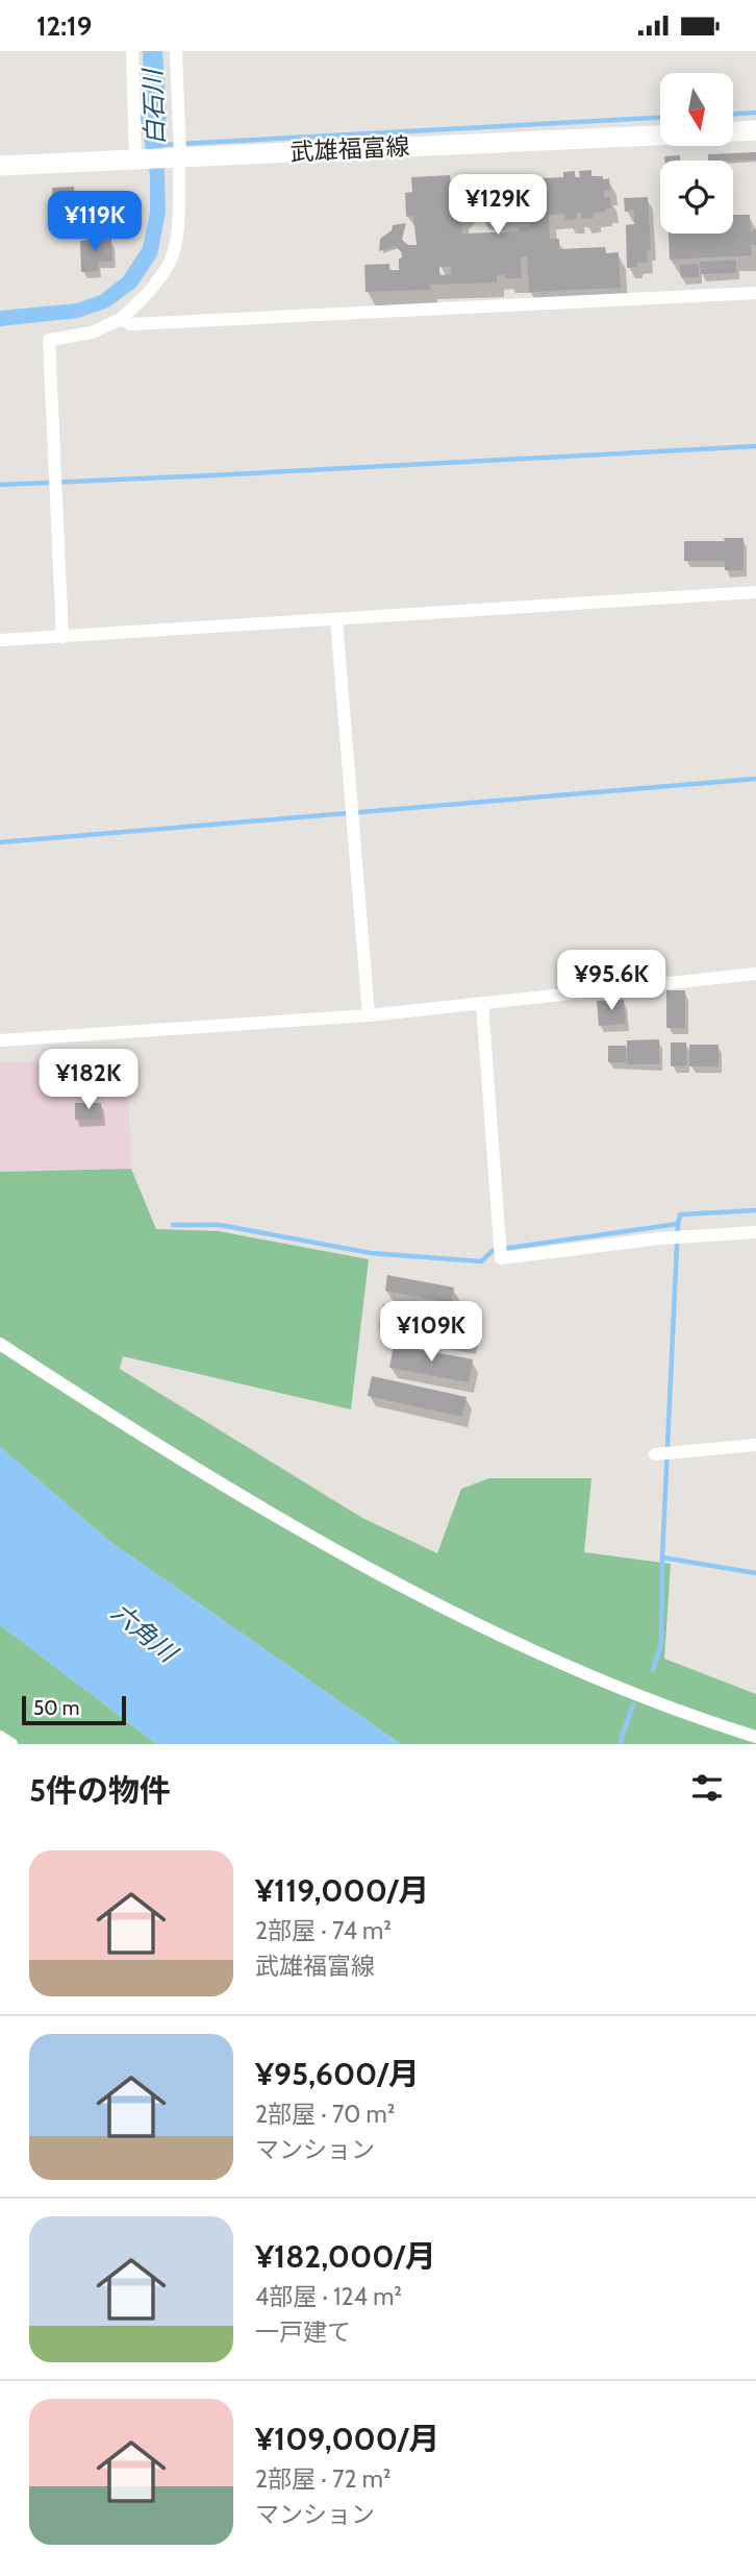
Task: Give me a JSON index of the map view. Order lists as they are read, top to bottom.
{
  "streets": {
    "main road": ["武雄福富線"]
  },
  "water": ["白石川", "六角川"],
  "scale_bar": "50 m",
  "north": "bottom",
  "page": {
    "status": "12:19",
    "price": [
      "¥129K",
      "¥119K",
      "¥95.6K",
      "¥182K",
      "¥109K"
    ],
    "scale": "50 m",
    "heading": "5件の物件",
    "list": [
      {
        "name": "¥119,000/月",
        "note": "2部屋 · 74 m² · 武雄福富線"
      },
      {
        "name": "¥95,600/月",
        "note": "2部屋 · 70 m² · マンション"
      },
      {
        "name": "¥182,000/月",
        "note": "4部屋 · 124 m² · 一戸建て"
      },
      {
        "name": "¥109,000/月",
        "note": "2部屋 · 72 m² · マンション"
      }
    ]
  }
}
